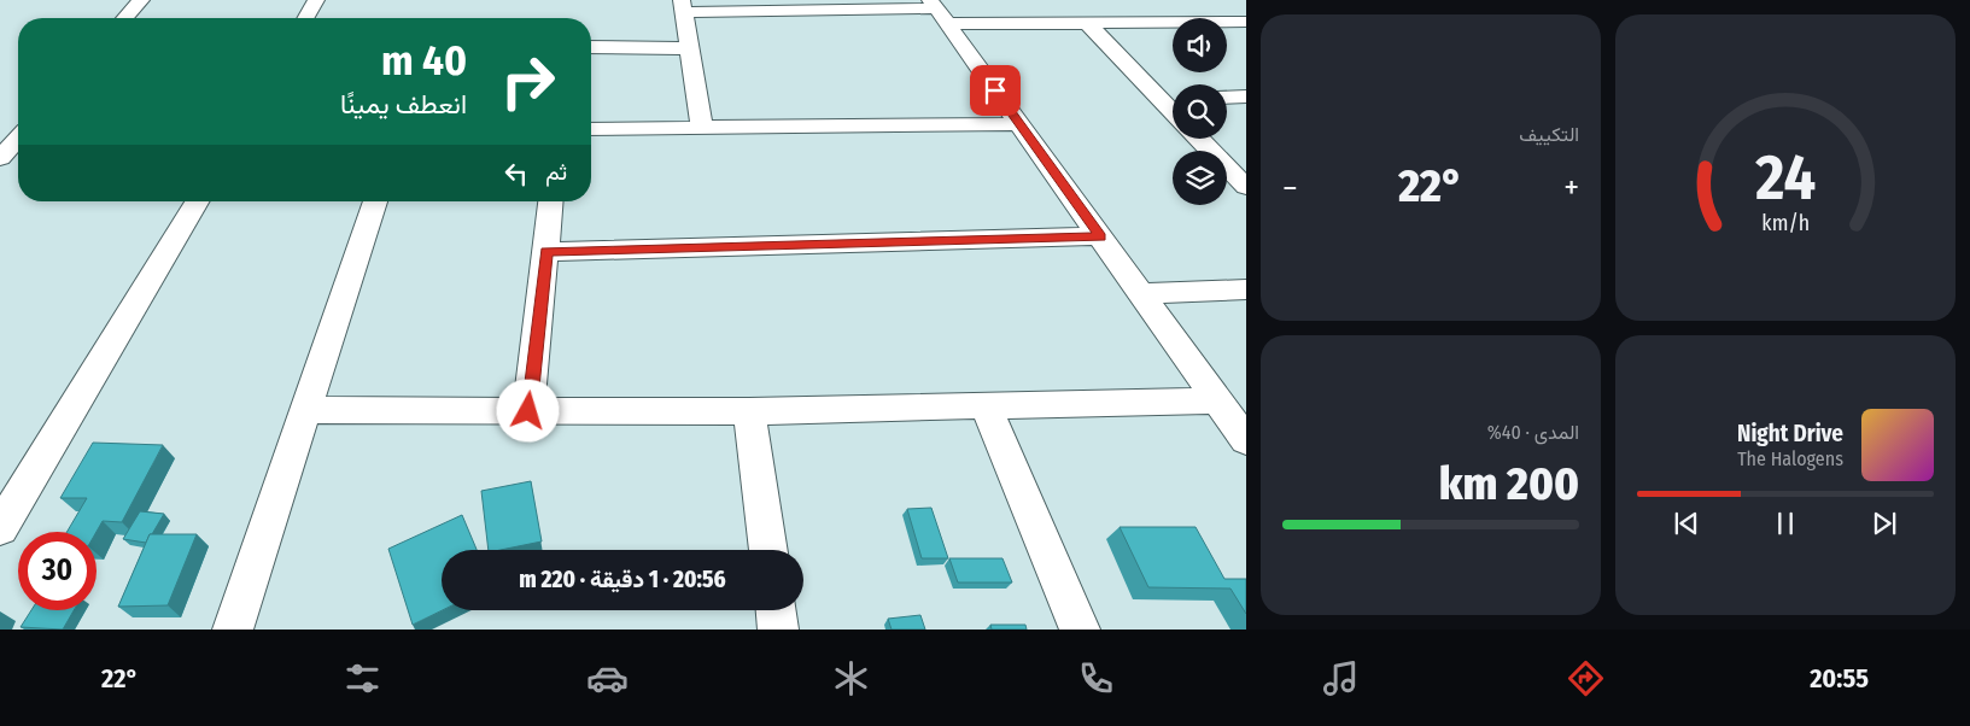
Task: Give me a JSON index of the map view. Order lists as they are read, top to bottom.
{
  "page": {
    "tile": [
      "التكييف",
      ["المدى · 40%", "200 km"]
    ],
    "turn": ["40 m", "انعطف يمينًا"],
    "then": "ثم",
    "heat": ["−", "22°", "+"],
    "song": ["Night Drive", "The Halogens"],
    "limit": "30",
    "trip": "20:56 · 1 دقيقة · 220 m",
    "tabs": ["20:55", "22°"],
    "gauge": ["24", "km/h"]
  }
}
